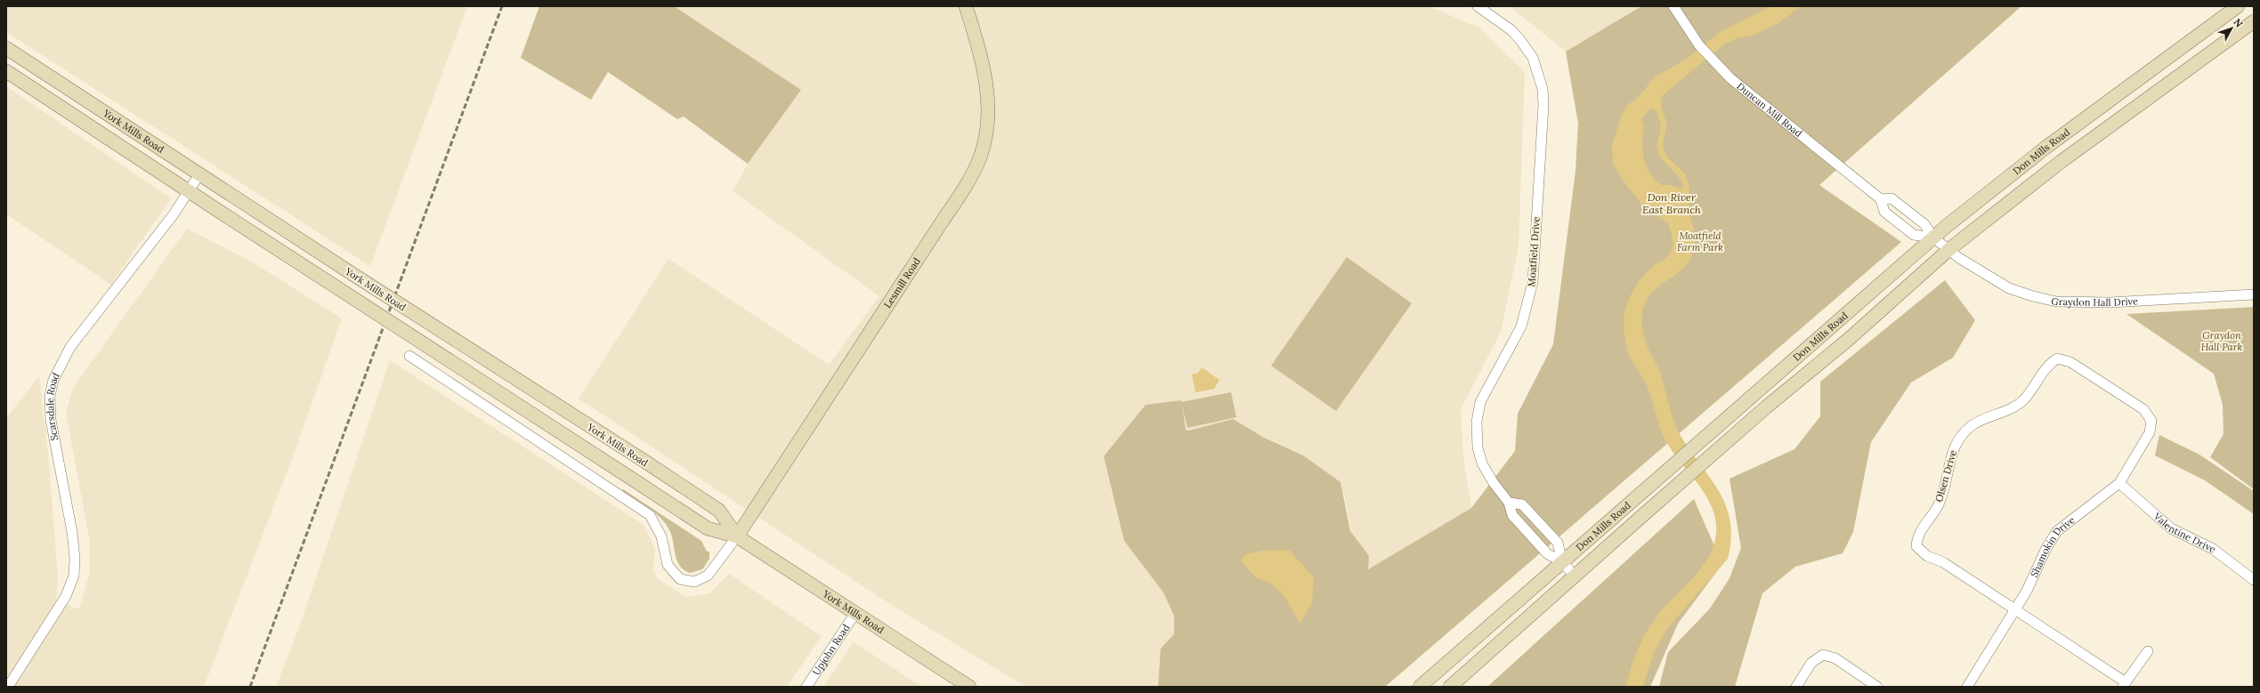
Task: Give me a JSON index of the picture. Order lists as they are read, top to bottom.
{
  "streets": {
    "main road": ["York Mills Road", "Don Mills Road", "Lesmill Road"],
    "street": [
      "Duncan Mill Road",
      "Moatfield Drive",
      "Graydon Hall Drive",
      "Scarsdale Road",
      "Olsen Drive",
      "Valentine Drive",
      "Shamokin Drive",
      "Upjohn Road"
    ]
  },
  "crossings": [
    ["Duncan Mill Road", "Don Mills Road"],
    ["Duncan Mill Road", "Graydon Hall Drive"],
    ["York Mills Road", "Lesmill Road"],
    ["York Mills Road", "Scarsdale Road"],
    ["York Mills Road", "Upjohn Road"],
    ["Don Mills Road", "Moatfield Drive"],
    ["Don Mills Road", "Graydon Hall Drive"],
    ["Olsen Drive", "Shamokin Drive"],
    ["Valentine Drive", "Shamokin Drive"]
  ],
  "water": ["Don River East Branch"],
  "parks": ["Moatfield Farm Park", "Graydon Hall Park"],
  "north": "top right"
}
